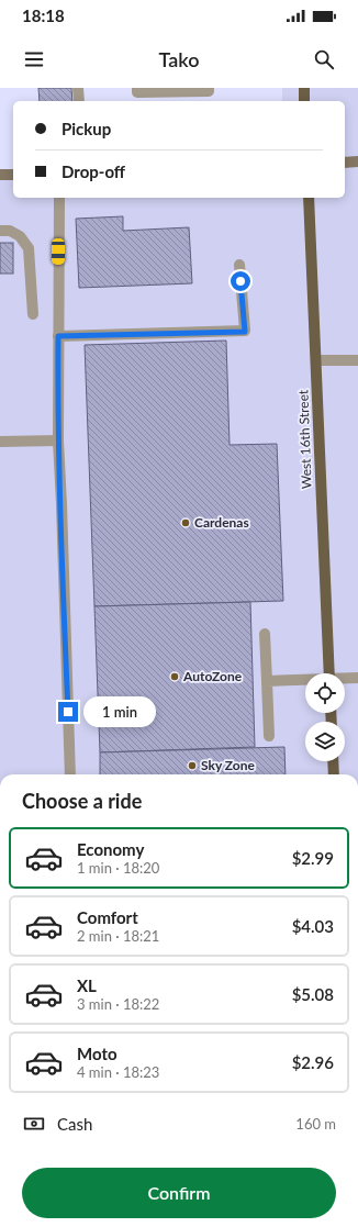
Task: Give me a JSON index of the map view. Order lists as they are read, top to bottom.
{
  "streets": {
    "main road": ["West 16th Street"]
  },
  "places": ["Cardenas", "AutoZone", "Sky Zone"],
  "page": {
    "status": "18:18",
    "header": "Tako",
    "banner": ["Pickup", "Drop-off"],
    "bubble": "1 min",
    "heading": "Choose a ride",
    "list": [
      {
        "name": "Economy",
        "note": "1 min · 18:20",
        "value": "$2.99"
      },
      {
        "name": "Comfort",
        "note": "2 min · 18:21",
        "value": "$4.03"
      },
      {
        "name": "XL",
        "note": "3 min · 18:22",
        "value": "$5.08"
      },
      {
        "name": "Moto",
        "note": "4 min · 18:23",
        "value": "$2.96"
      }
    ],
    "pay": ["Cash", "160 m"],
    "buttons": "Confirm"
  }
}
